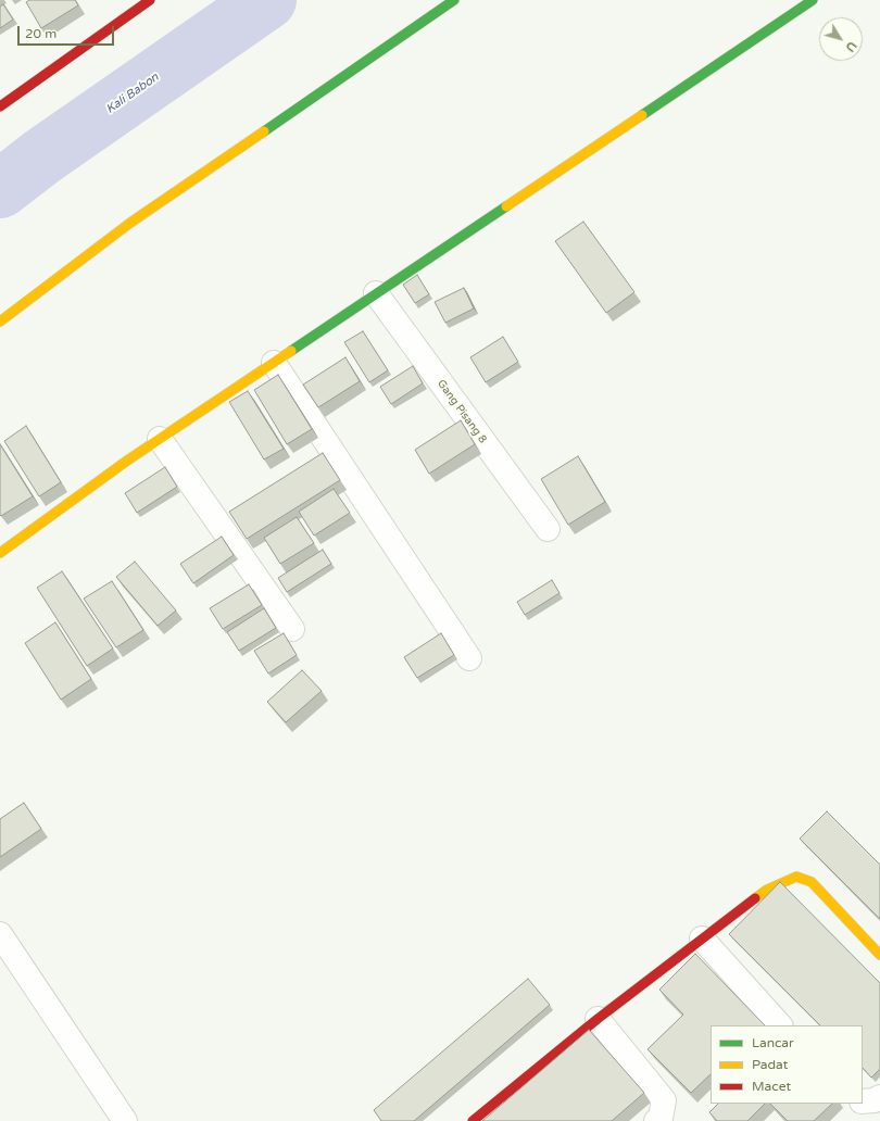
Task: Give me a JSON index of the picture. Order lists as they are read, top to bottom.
{
  "streets": {
    "street": ["Gang Pisang 8"]
  },
  "water": ["Kali Babon"],
  "legend": ["Lancar", "Padat", "Macet"],
  "scale_bar": "20 m",
  "north": "bottom right"
}
